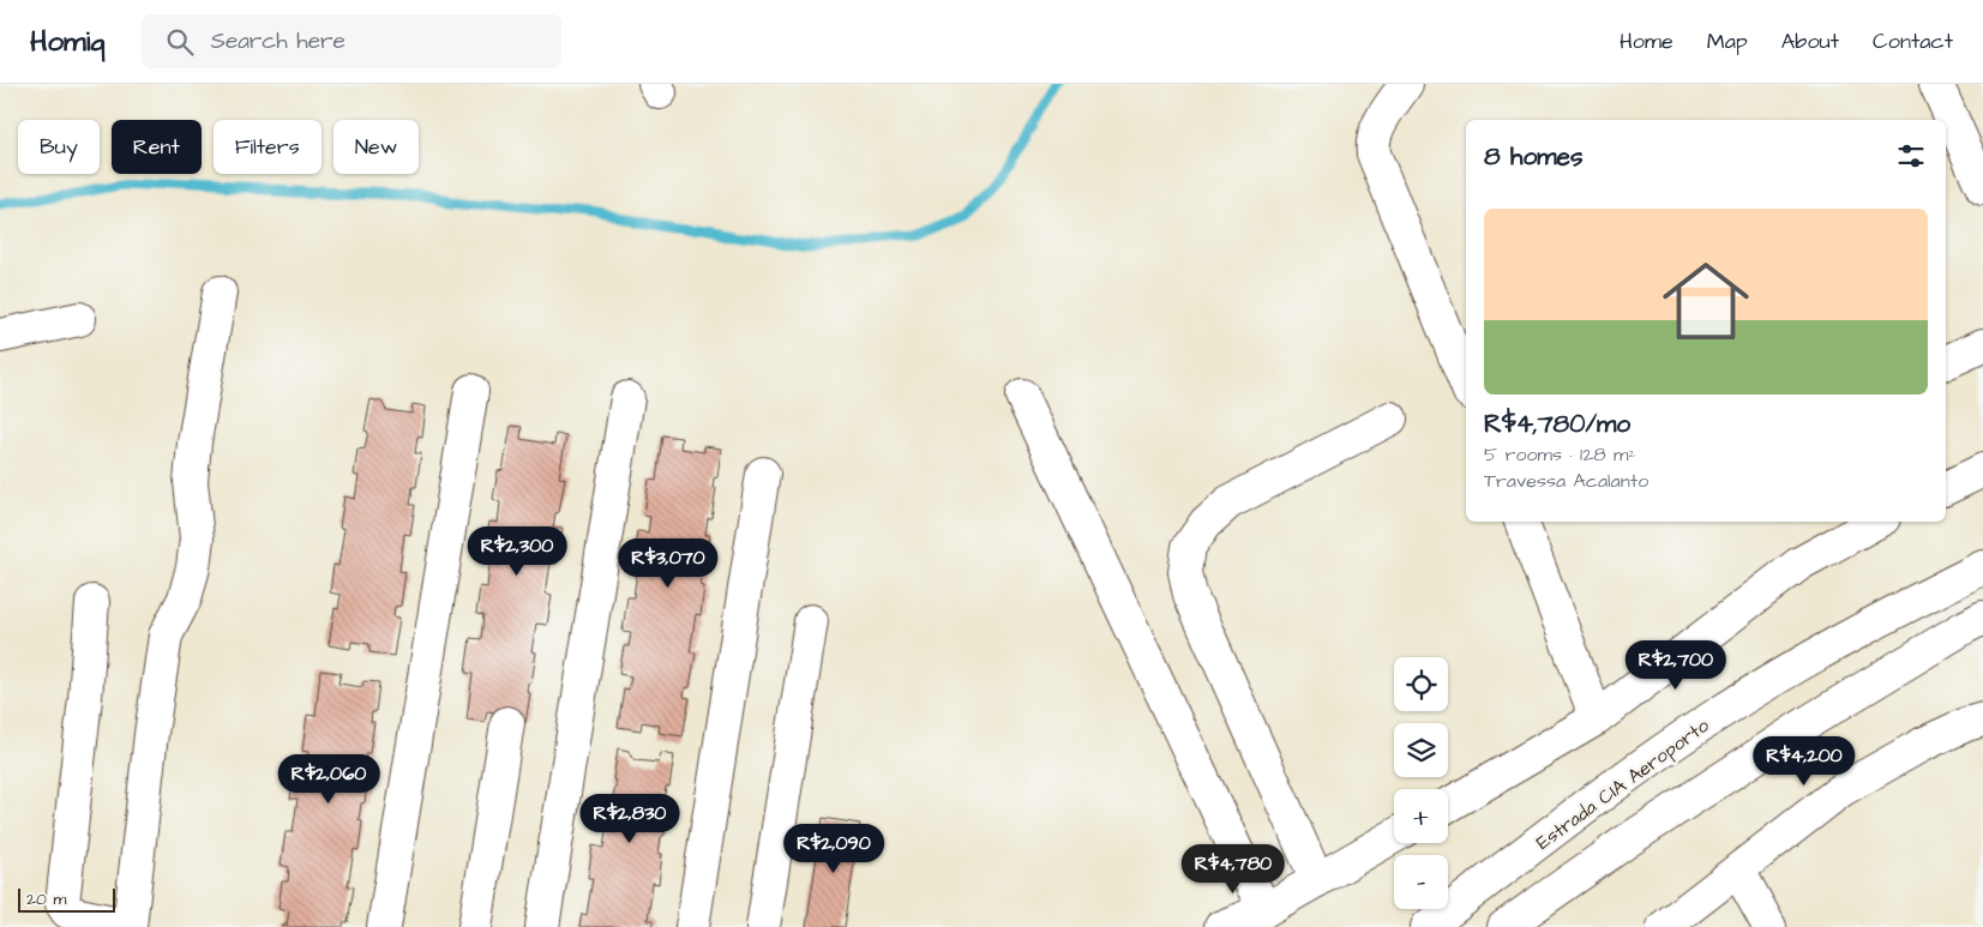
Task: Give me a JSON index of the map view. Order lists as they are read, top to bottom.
{
  "streets": {
    "main road": ["Estrada CIA Aeroporto"]
  },
  "scale_bar": "20 m",
  "page": {
    "header": "Homiq",
    "search": "Search here",
    "nav": [
      "Home",
      "Map",
      "About",
      "Contact"
    ],
    "chip": [
      "Buy",
      "Rent",
      "Filters",
      "New"
    ],
    "heading": "8 homes",
    "list": [
      {
        "name": "R$4,780/mo",
        "note": "5 rooms · 128 m² · Travessa Acalanto"
      }
    ],
    "price": [
      "R$2,300",
      "R$3,070",
      "R$2,700",
      "R$4,200",
      "R$2,060",
      "R$2,830",
      "R$2,090",
      "R$4,780"
    ],
    "map_buttons": ["+", "−"],
    "scale": "20 m"
  }
}
